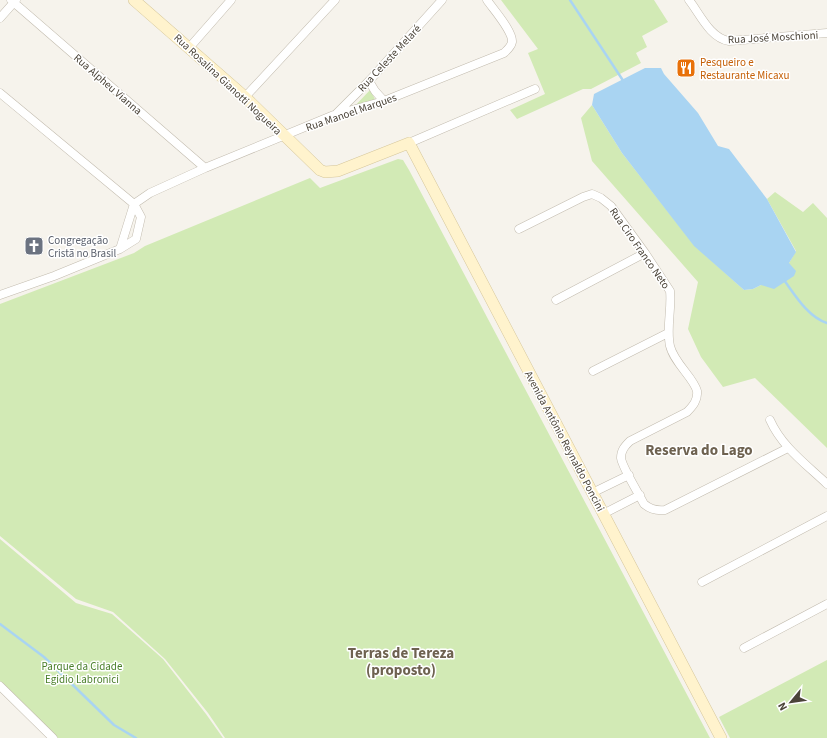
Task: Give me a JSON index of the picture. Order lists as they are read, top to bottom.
{
  "streets": {
    "street": [
      "Rua José Moschioni",
      "Rua Celeste Melaré",
      "Rua Alpheu Vianna",
      "Rua Rosalina Gianotti Nogueira",
      "Rua Manoel Marques",
      "Rua Ciro Franco Neto",
      "Avenida Antônio Reynaldo Poncini"
    ]
  },
  "crossings": [
    ["Rua Celeste Melaré", "Rua Manoel Marques"],
    ["Rua Alpheu Vianna", "Rua Manoel Marques"],
    ["Rua Rosalina Gianotti Nogueira", "Rua Manoel Marques"],
    ["Rua Rosalina Gianotti Nogueira", "Avenida Antônio Reynaldo Poncini"]
  ],
  "districts": ["Reserva do Lago", "Terras de Tereza (proposto)"],
  "parks": ["Parque da Cidade Egidio Labronici"],
  "places": {
    "restaurant": ["Pesqueiro e Restaurante Micaxu"],
    "church": ["Congregação Cristã no Brasil"]
  },
  "north": "bottom left"
}
